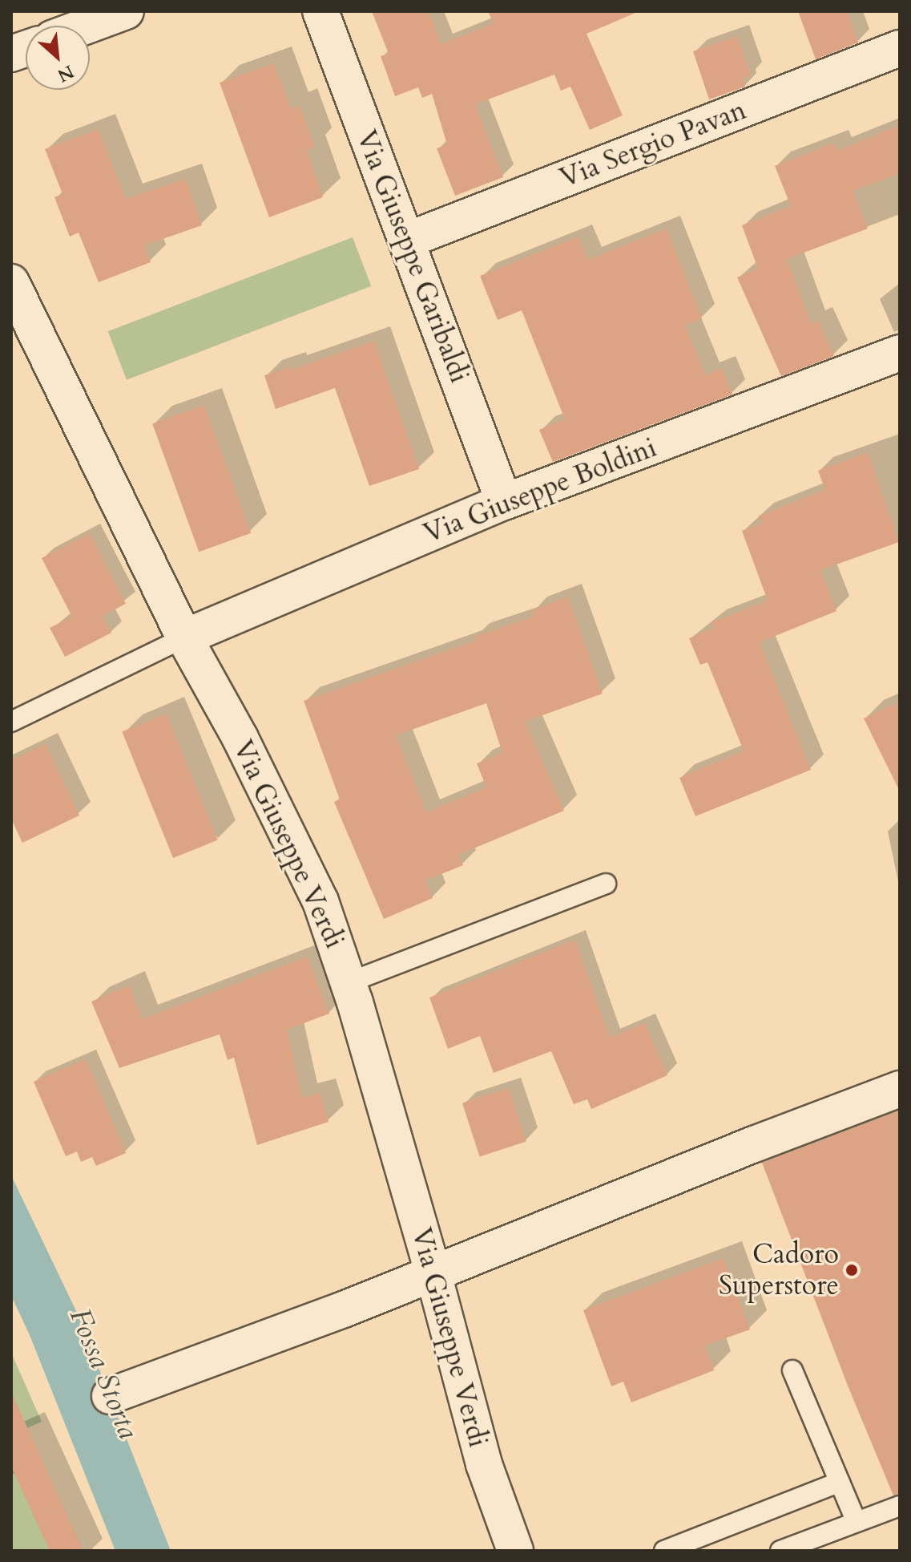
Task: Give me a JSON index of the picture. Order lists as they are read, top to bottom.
{
  "streets": {
    "street": [
      "Via Sergio Pavan",
      "Via Giuseppe Garibaldi",
      "Via Giuseppe Boldini",
      "Via Giuseppe Verdi"
    ]
  },
  "crossings": [
    ["Via Sergio Pavan", "Via Giuseppe Garibaldi"],
    ["Via Giuseppe Garibaldi", "Via Giuseppe Boldini"],
    ["Via Giuseppe Boldini", "Via Giuseppe Verdi"]
  ],
  "water": ["Fossa Storta"],
  "places": ["Cadoro Superstore"],
  "north": "bottom right"
}
